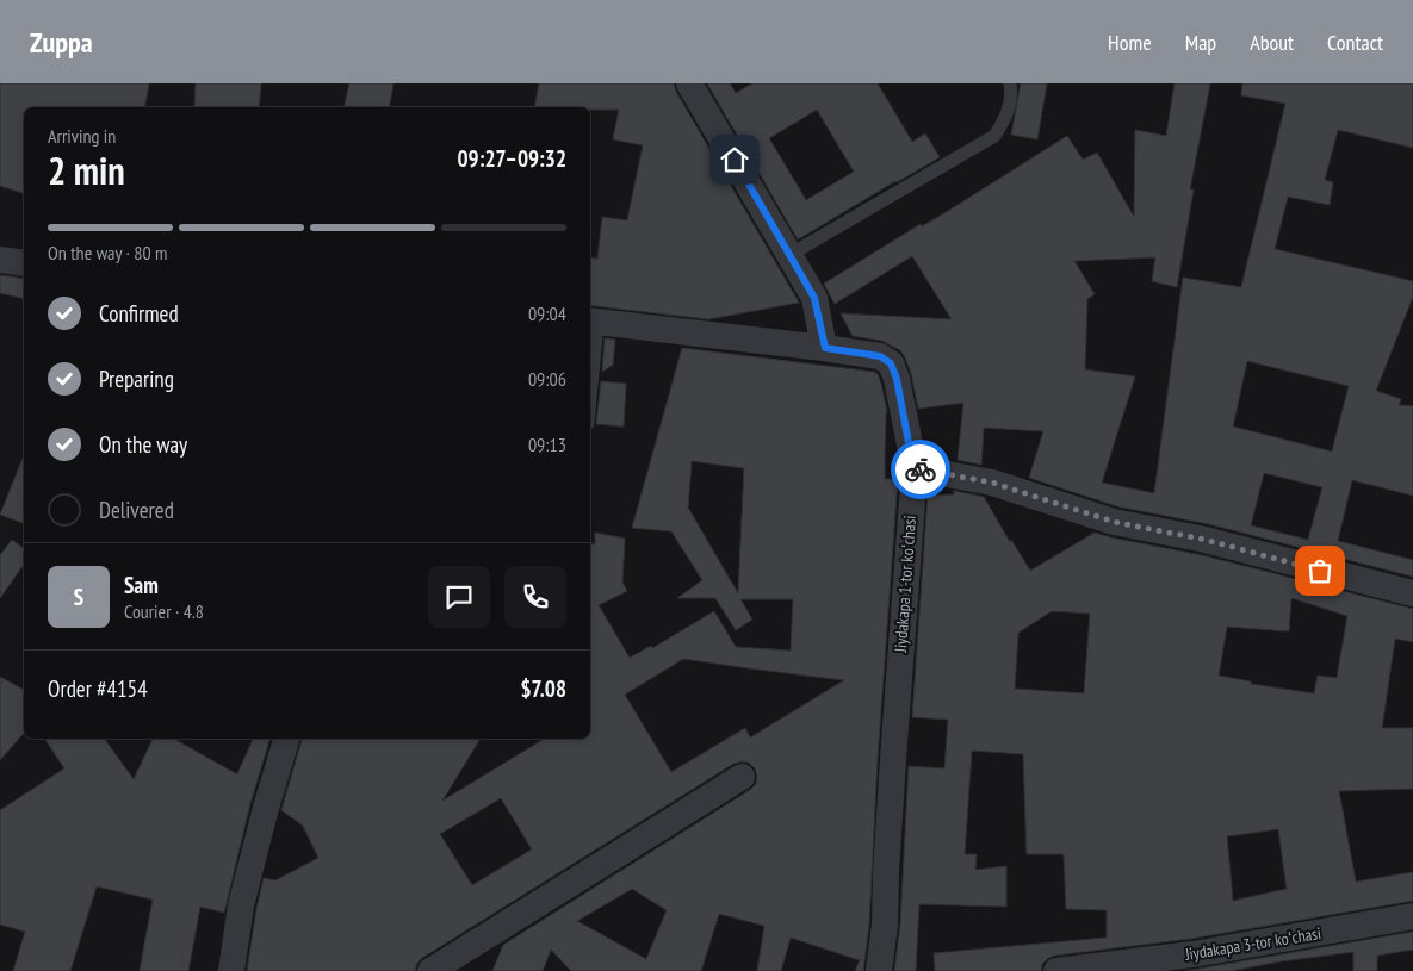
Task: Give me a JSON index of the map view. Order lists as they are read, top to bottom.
{
  "streets": {
    "street": ["Jiydakapa 1-tor koʻchasi", "Jiydakapa 3-tor koʻchasi"]
  },
  "page": {
    "header": "Zuppa",
    "nav": [
      "Home",
      "Map",
      "About",
      "Contact"
    ],
    "heading": ["2 min", "Arriving in", "09:27–09:32"],
    "panel": [
      "Sam",
      "Courier · 4.8",
      "Order #4154",
      "$7.08"
    ],
    "bar": "On the way · 80 m",
    "list": [
      ["Confirmed", "09:04"],
      ["Preparing", "09:06"],
      ["On the way", "09:13"],
      "Delivered"
    ],
    "round": "S"
  }
}
